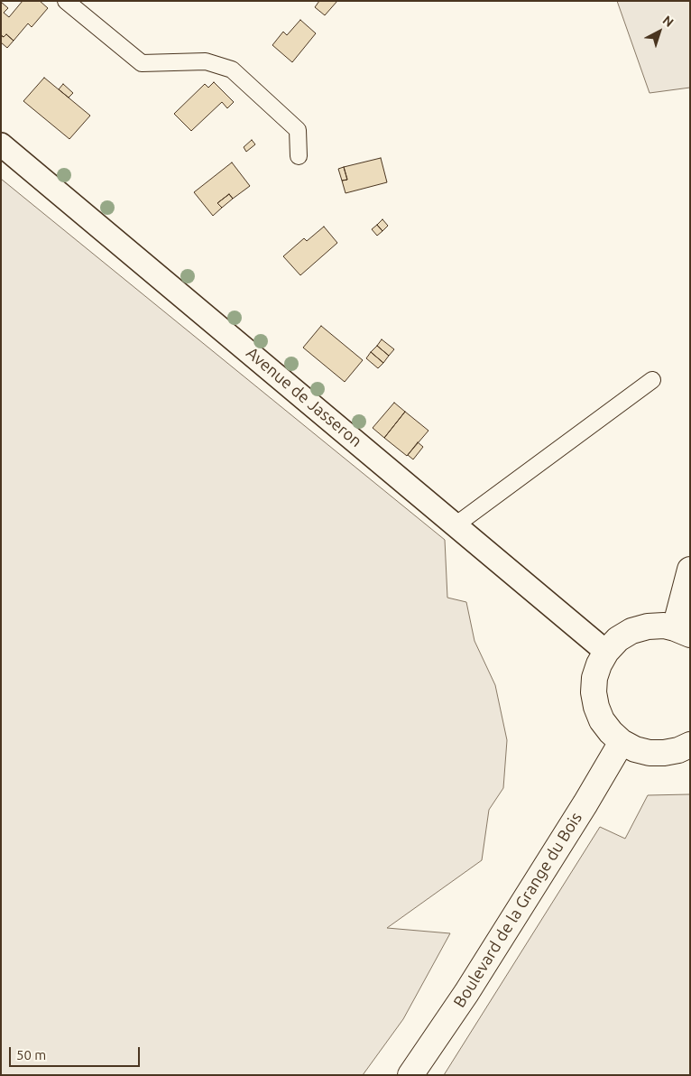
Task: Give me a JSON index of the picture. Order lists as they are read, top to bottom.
{
  "streets": {
    "main road": ["Avenue de Jasseron", "Boulevard de la Grange du Bois"]
  },
  "scale_bar": "50 m",
  "north": "top right"
}
